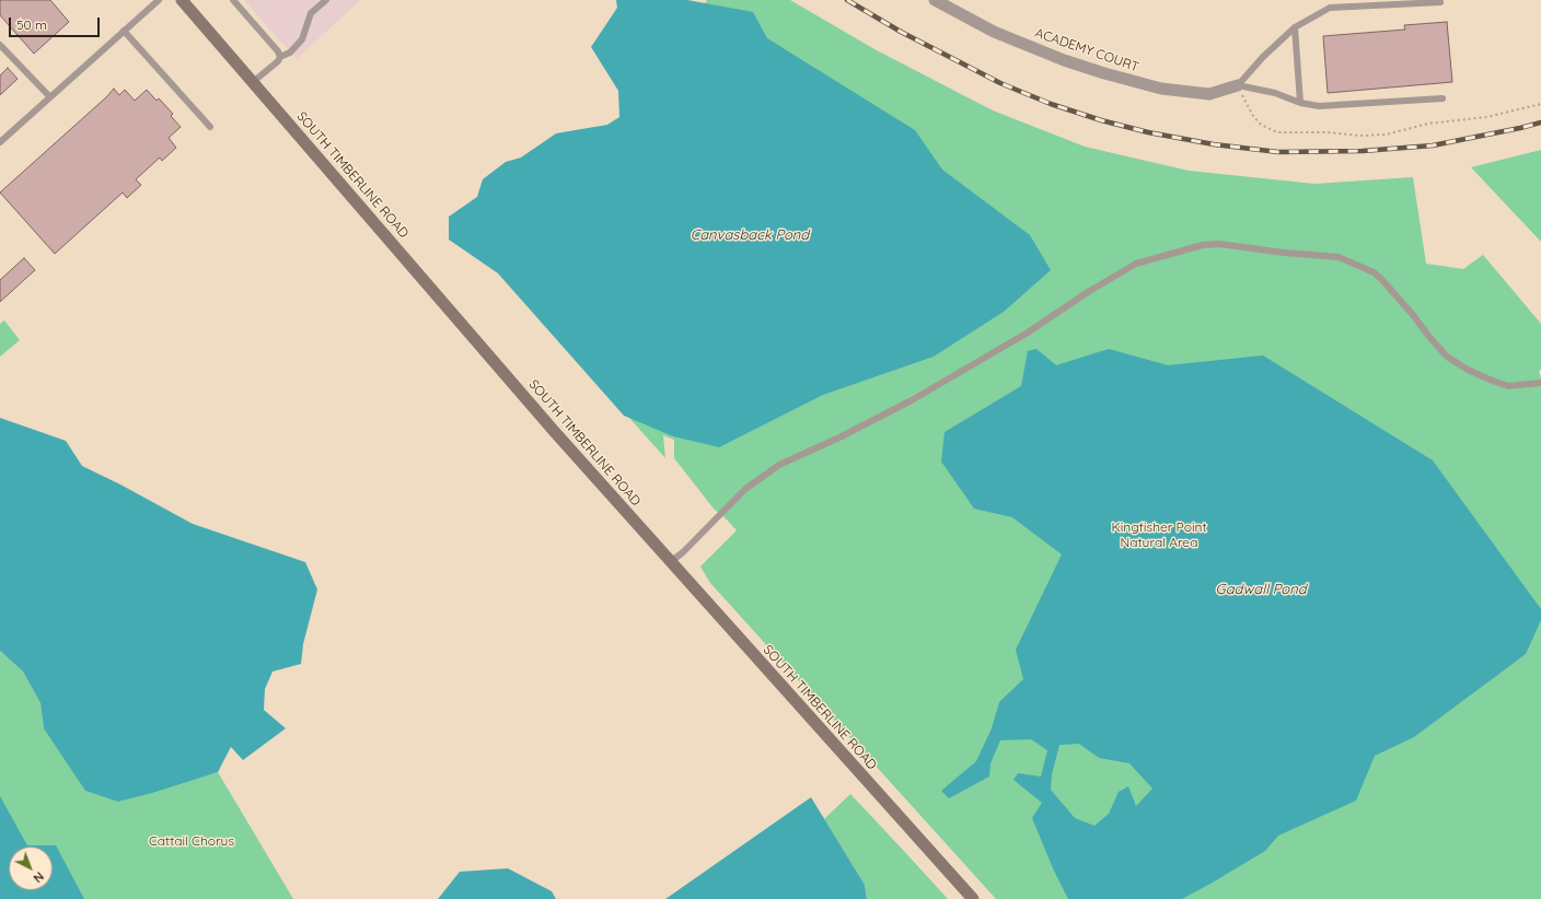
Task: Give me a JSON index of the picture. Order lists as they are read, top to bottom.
{
  "streets": {
    "main road": ["SOUTH TIMBERLINE ROAD"],
    "street": ["ACADEMY COURT"]
  },
  "water": ["Canvasback Pond", "Gadwall Pond"],
  "parks": ["Kingfisher Point Natural Area", "Cattail Chorus"],
  "scale_bar": "50 m",
  "north": "bottom right"
}
